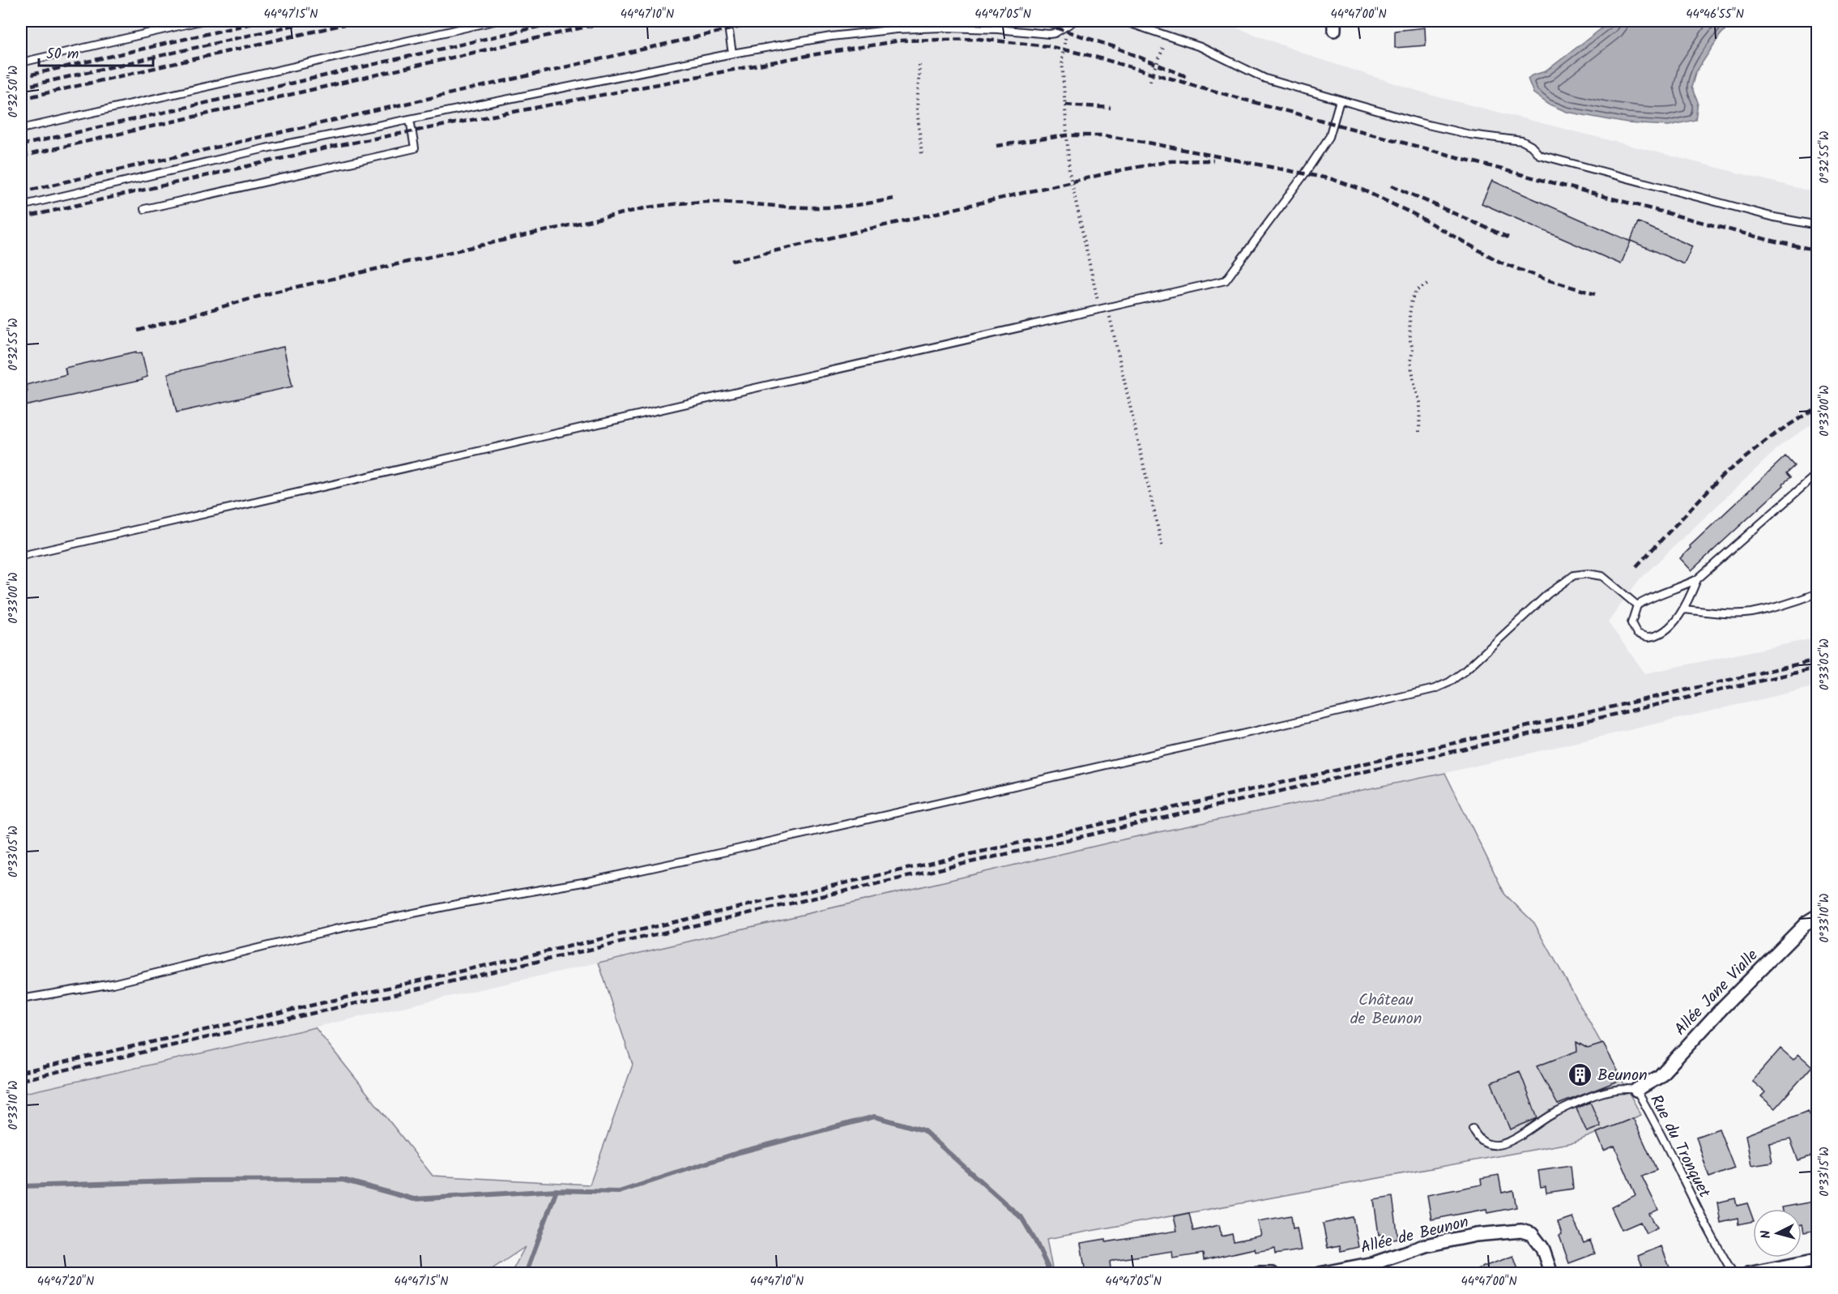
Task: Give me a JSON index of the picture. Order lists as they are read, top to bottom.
{
  "streets": {
    "street": ["Allée Jane Vialle", "Allée de Beunon"],
    "lane": ["Rue du Tronquet"]
  },
  "crossings": [
    ["Allée Jane Vialle", "Rue du Tronquet"]
  ],
  "parks": ["Château de Beunon"],
  "places": {
    "building": ["Beunon"]
  },
  "scale_bar": "50 m",
  "north": "left",
  "coordinates": [
    "44°47'15\"N",
    "44°47'10\"N",
    "44°47'05\"N",
    "44°47'00\"N",
    "44°46'55\"N",
    "0°32'50\"W",
    "0°32'55\"W",
    "0°33'00\"W",
    "0°33'05\"W",
    "0°33'10\"W",
    "0°33'15\"W",
    "44°47'20\"N"
  ]
}
